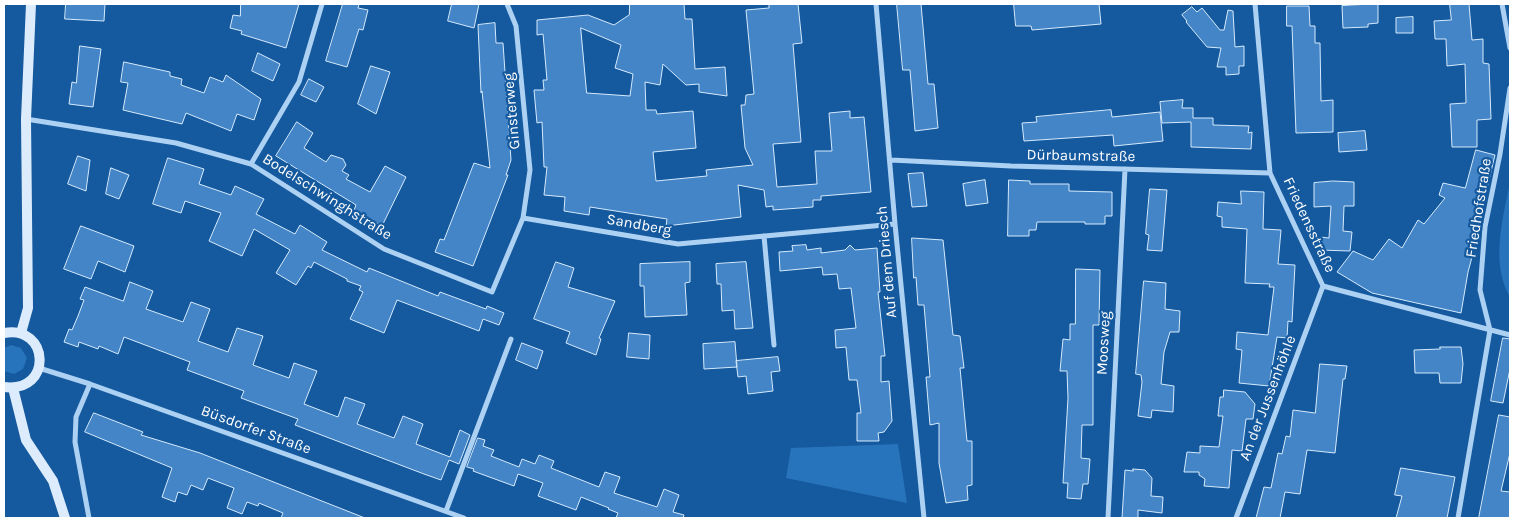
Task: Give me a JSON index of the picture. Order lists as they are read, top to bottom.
{
  "streets": {
    "street": [
      "Ginsterweg",
      "Dürbaumstraße",
      "Bodelschwinghstraße",
      "Friedhofstraße",
      "Sandberg",
      "Friedensstraße",
      "Auf dem Driesch",
      "Moosweg",
      "An der Jussenhöhle",
      "Büsdorfer Straße"
    ]
  },
  "crossings": [
    ["Ginsterweg", "Bodelschwinghstraße"],
    ["Ginsterweg", "Sandberg"],
    ["Dürbaumstraße", "Friedensstraße"],
    ["Dürbaumstraße", "Auf dem Driesch"],
    ["Dürbaumstraße", "Moosweg"],
    ["Bodelschwinghstraße", "Sandberg"],
    ["Friedhofstraße", "Friedensstraße"],
    ["Sandberg", "Auf dem Driesch"],
    ["Friedensstraße", "An der Jussenhöhle"]
  ]
}
